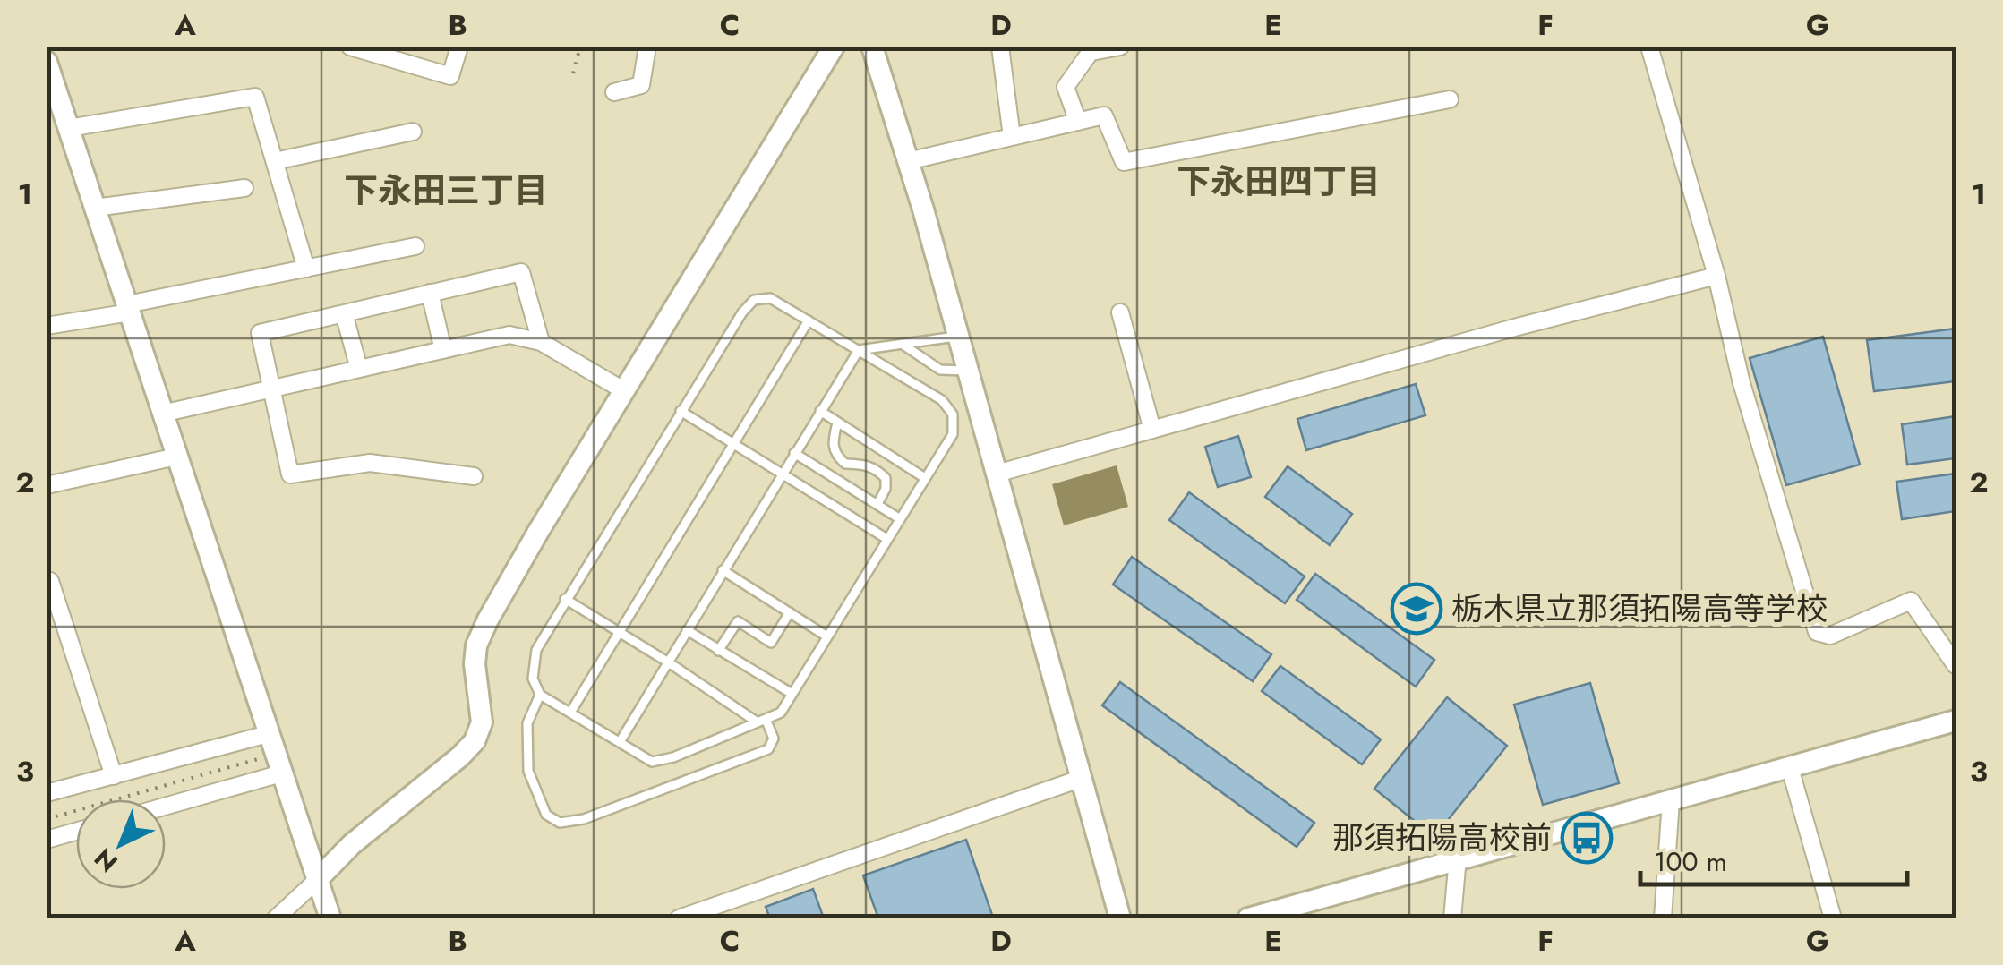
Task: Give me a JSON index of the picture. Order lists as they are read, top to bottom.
{
  "districts": ["下永田四丁目", "下永田三丁目"],
  "places": {
    "school or university": ["栃木県立那須拓陽高等学校"],
    "bus stop": ["那須拓陽高校前"]
  },
  "scale_bar": "100 m",
  "north": "bottom left",
  "grid": {
    "columns": [
      "A",
      "B",
      "C",
      "D",
      "E",
      "F",
      "G"
    ],
    "rows": ["1", "2", "3"]
  }
}
